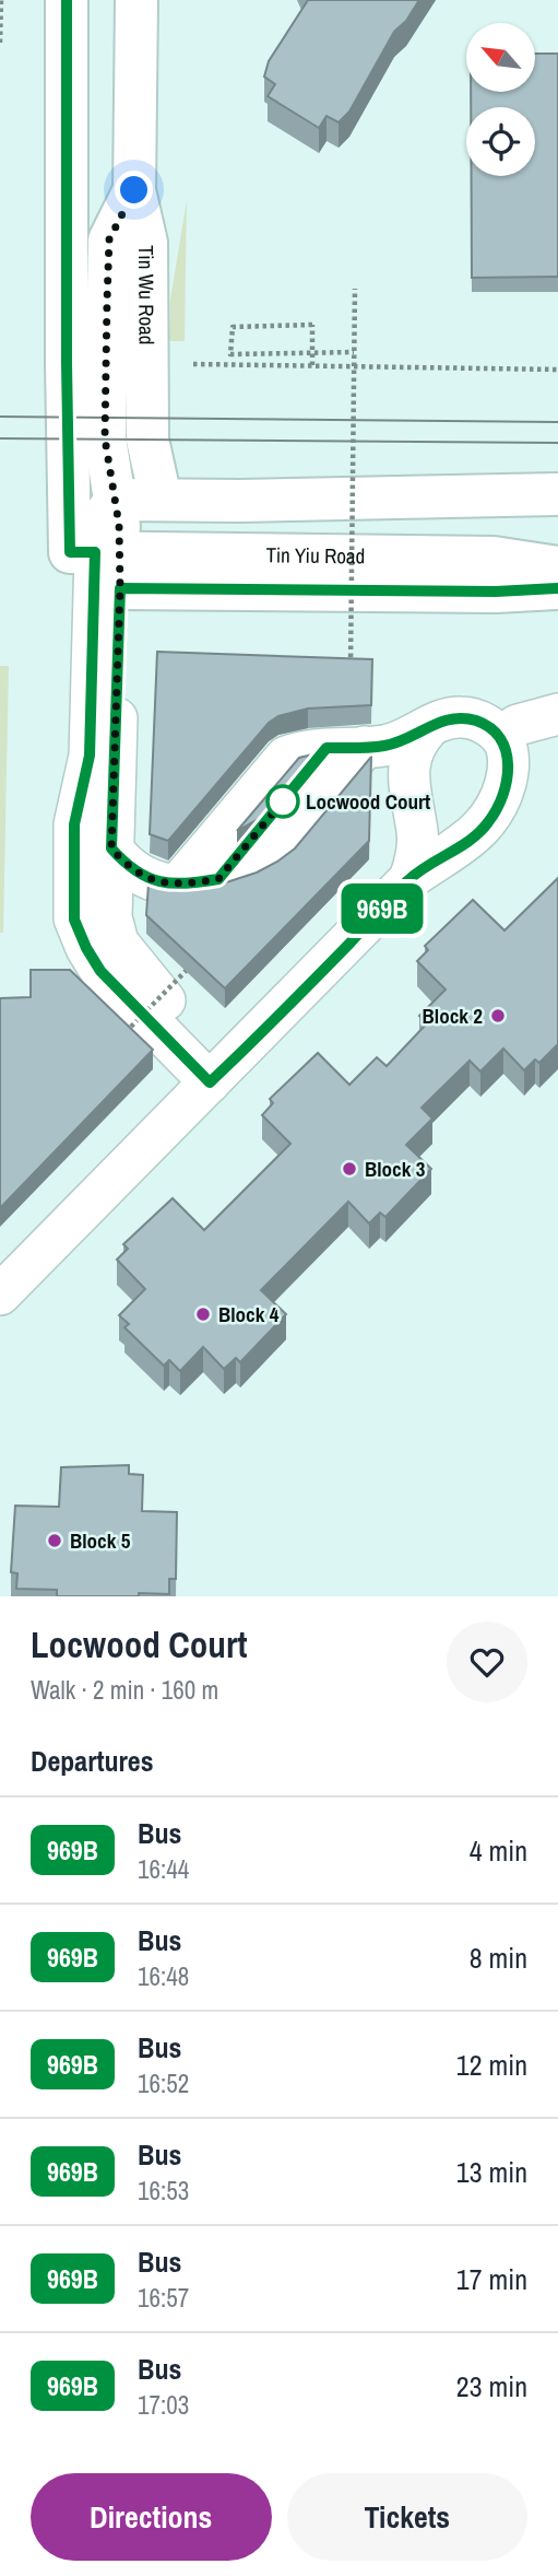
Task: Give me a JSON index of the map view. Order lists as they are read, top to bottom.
{
  "streets": {
    "main road": ["Tin Wu Road", "Tin Yiu Road"]
  },
  "places": [
    "Locwood Court",
    "Block 2",
    "Block 3",
    "Block 4",
    "Block 5"
  ],
  "lines": ["bus line 969B"],
  "north": "top left",
  "page": {
    "on_map": "969B",
    "heading": [
      ["Locwood Court", "Walk · 2 min · 160 m"],
      "Departures"
    ],
    "list": [
      {
        "mark": "969B",
        "name": "Bus",
        "note": "16:44",
        "value": "4 min"
      },
      {
        "mark": "969B",
        "name": "Bus",
        "note": "16:48",
        "value": "8 min"
      },
      {
        "mark": "969B",
        "name": "Bus",
        "note": "16:52",
        "value": "12 min"
      },
      {
        "mark": "969B",
        "name": "Bus",
        "note": "16:53",
        "value": "13 min"
      },
      {
        "mark": "969B",
        "name": "Bus",
        "note": "16:57",
        "value": "17 min"
      },
      {
        "mark": "969B",
        "name": "Bus",
        "note": "17:03",
        "value": "23 min"
      }
    ],
    "buttons": ["Directions", "Tickets"]
  }
}
